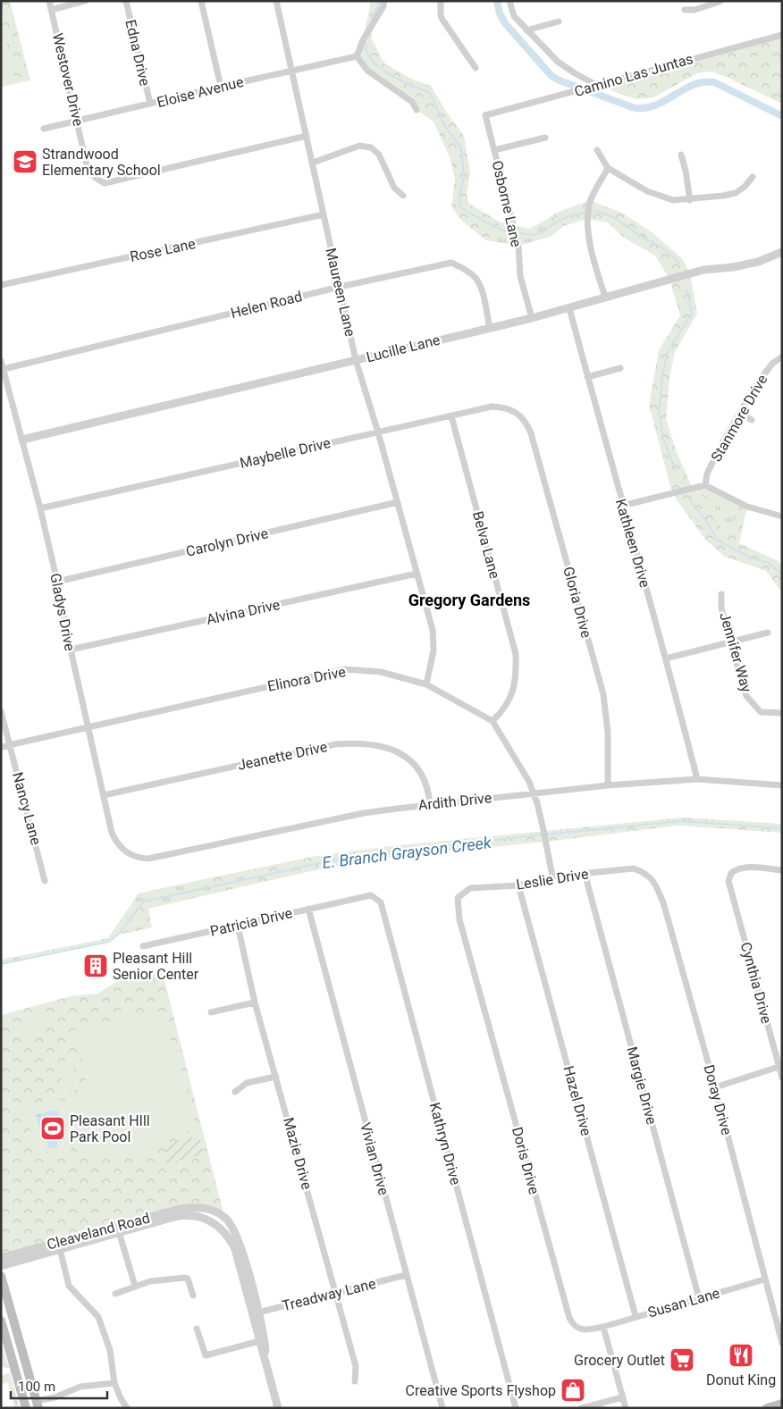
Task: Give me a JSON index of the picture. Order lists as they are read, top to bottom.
{
  "streets": {
    "street": [
      "Edna Drive",
      "Camino Las Juntas",
      "Westover Drive",
      "Eloise Avenue",
      "Osborne Lane",
      "Rose Lane",
      "Maureen Lane",
      "Helen Road",
      "Lucille Lane",
      "Stanmore Drive",
      "Maybelle Drive",
      "Carolyn Drive",
      "Kathleen Drive",
      "Belva Lane",
      "Gloria Drive",
      "Gladys Drive",
      "Alvina Drive",
      "Jennifer Way",
      "Elinora Drive",
      "Jeanette Drive",
      "Ardith Drive",
      "Nancy Lane",
      "Leslie Drive",
      "Patricia Drive",
      "Cynthia Drive",
      "Margie Drive",
      "Doray Drive",
      "Hazel Drive",
      "Kathryn Drive",
      "Mazie Drive",
      "Vivian Drive",
      "Doris Drive",
      "Cleaveland Road",
      "Treadway Lane",
      "Susan Lane"
    ]
  },
  "crossings": [
    ["Edna Drive", "Eloise Avenue"],
    ["Camino Las Juntas", "Osborne Lane"],
    ["Westover Drive", "Eloise Avenue"],
    ["Westover Drive", "Maureen Lane"],
    ["Eloise Avenue", "Maureen Lane"],
    ["Osborne Lane", "Lucille Lane"],
    ["Rose Lane", "Maureen Lane"],
    ["Maureen Lane", "Helen Road"],
    ["Maureen Lane", "Lucille Lane"],
    ["Maureen Lane", "Maybelle Drive"],
    ["Maureen Lane", "Carolyn Drive"],
    ["Maureen Lane", "Alvina Drive"],
    ["Maureen Lane", "Elinora Drive"],
    ["Helen Road", "Lucille Lane"],
    ["Helen Road", "Gladys Drive"],
    ["Lucille Lane", "Kathleen Drive"],
    ["Lucille Lane", "Gladys Drive"],
    ["Maybelle Drive", "Belva Lane"],
    ["Maybelle Drive", "Gloria Drive"],
    ["Maybelle Drive", "Gladys Drive"],
    ["Carolyn Drive", "Gladys Drive"],
    ["Kathleen Drive", "Ardith Drive"],
    ["Belva Lane", "Elinora Drive"],
    ["Gloria Drive", "Ardith Drive"],
    ["Gladys Drive", "Alvina Drive"],
    ["Gladys Drive", "Elinora Drive"],
    ["Gladys Drive", "Jeanette Drive"],
    ["Gladys Drive", "Ardith Drive"],
    ["Elinora Drive", "Ardith Drive"],
    ["Elinora Drive", "Nancy Lane"],
    ["Elinora Drive", "Leslie Drive"],
    ["Jeanette Drive", "Ardith Drive"],
    ["Leslie Drive", "Margie Drive"],
    ["Leslie Drive", "Doray Drive"],
    ["Leslie Drive", "Hazel Drive"],
    ["Leslie Drive", "Doris Drive"],
    ["Patricia Drive", "Kathryn Drive"],
    ["Patricia Drive", "Mazie Drive"],
    ["Patricia Drive", "Vivian Drive"],
    ["Margie Drive", "Susan Lane"],
    ["Doray Drive", "Susan Lane"],
    ["Hazel Drive", "Susan Lane"],
    ["Mazie Drive", "Treadway Lane"],
    ["Vivian Drive", "Treadway Lane"],
    ["Doris Drive", "Susan Lane"]
  ],
  "districts": ["Gregory Gardens"],
  "water": ["E. Branch Grayson Creek"],
  "places": {
    "school or university": ["Strandwood Elementary School"],
    "building": ["Pleasant Hill Senior Center"],
    "sports": ["Pleasant HIll Park Pool"],
    "restaurant": ["Donut King"],
    "supermarket": ["Grocery Outlet"],
    "shop": ["Creative Sports Flyshop"]
  },
  "scale_bar": "100 m"
}
